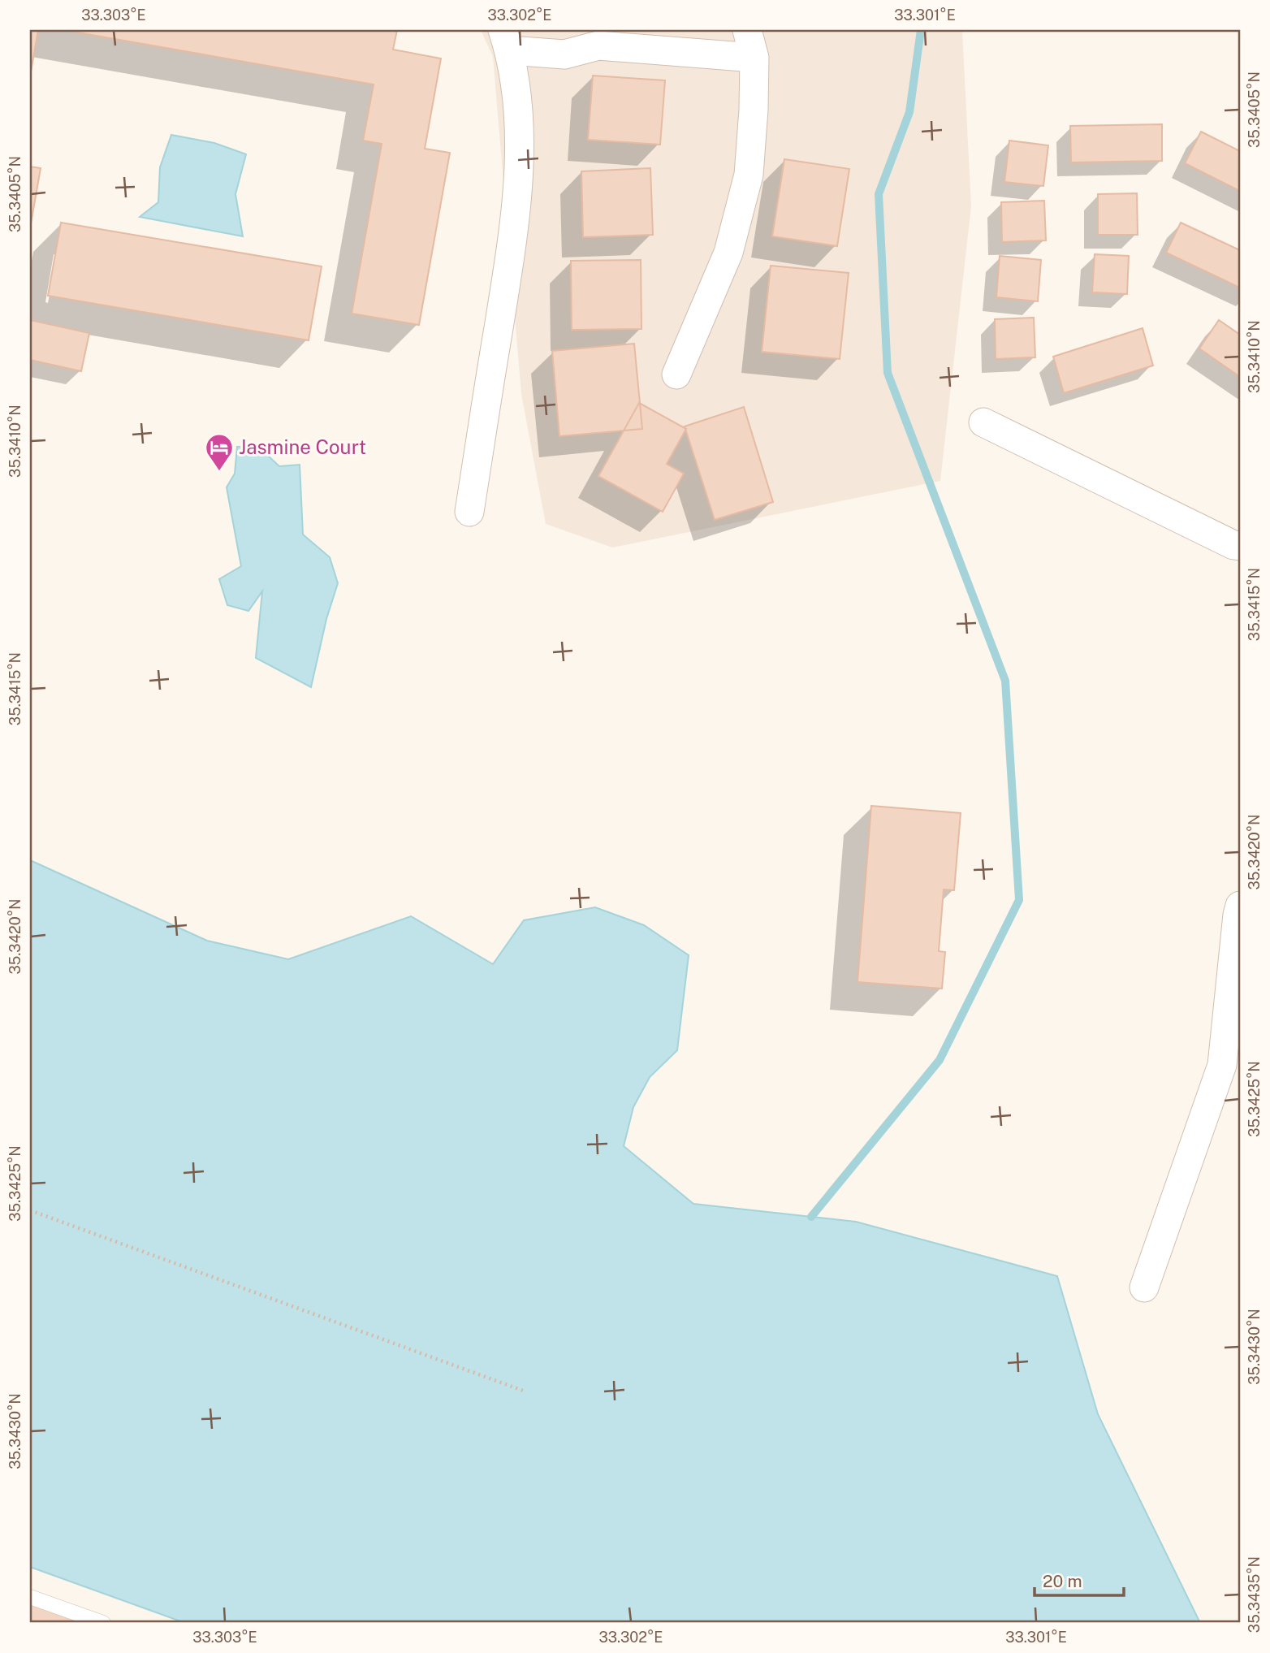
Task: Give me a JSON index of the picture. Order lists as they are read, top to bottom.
{
  "places": {
    "hotel": ["Jasmine Court"]
  },
  "scale_bar": "20 m",
  "coordinates": [
    "33.303°E",
    "33.302°E",
    "33.301°E",
    "35.3405°N",
    "35.3410°N",
    "35.3415°N",
    "35.3420°N",
    "35.3425°N",
    "35.3430°N",
    "35.3435°N"
  ]
}
